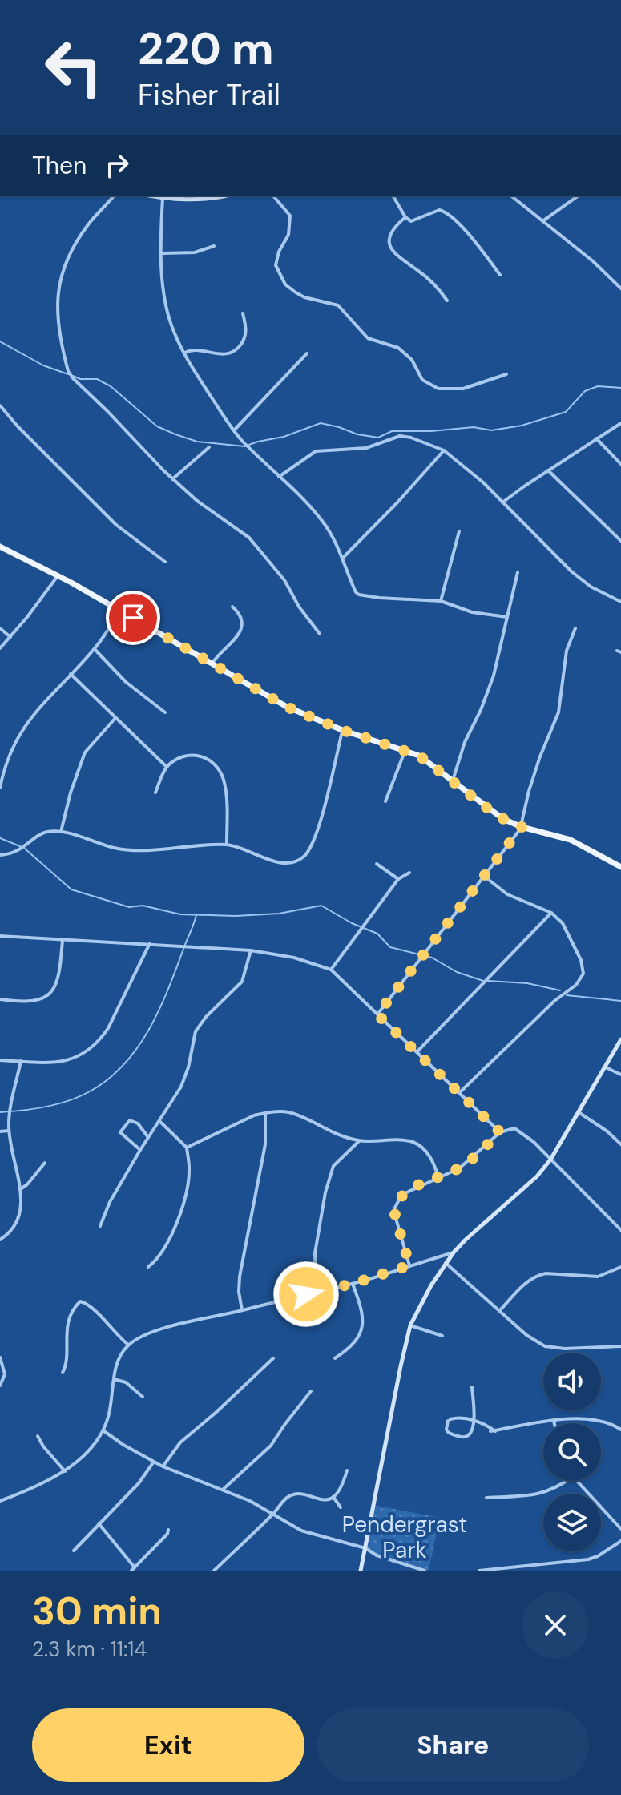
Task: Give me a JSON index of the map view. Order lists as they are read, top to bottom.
{
  "parks": ["Pendergrast Park"],
  "page": {
    "turn": ["220 m", "Fisher Trail"],
    "then": "Then",
    "heading": ["30 min", "2.3 km · 11:14"],
    "buttons": ["Exit", "Share"]
  }
}
